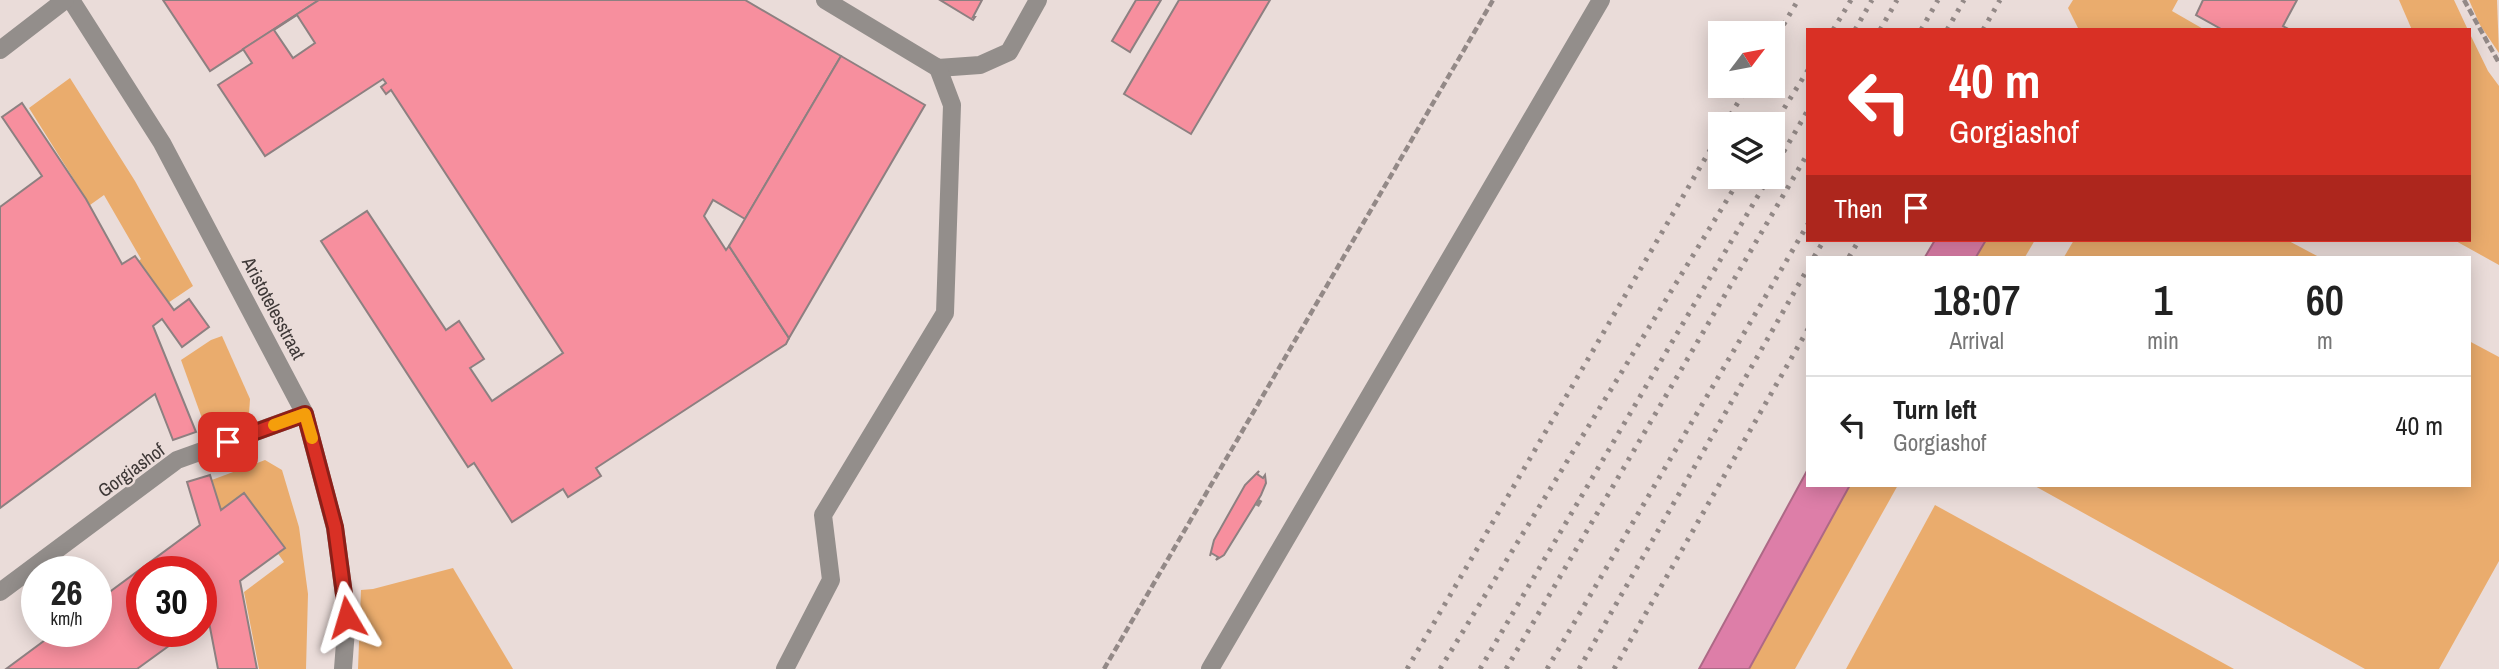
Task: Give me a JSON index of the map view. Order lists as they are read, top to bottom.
{
  "streets": {
    "street": ["Aristotelesstraat", "Gorgiashof"]
  },
  "crossings": [
    ["Aristotelesstraat", "Gorgiashof"]
  ],
  "north": "top right",
  "page": {
    "turn": ["40 m", "Gorgiashof"],
    "then": "Then",
    "eta": [
      "18:07",
      "Arrival",
      "1",
      "min",
      "60",
      "m"
    ],
    "list": [
      {
        "name": "Turn left",
        "note": "Gorgiashof",
        "value": "40 m"
      }
    ],
    "speed": "26 km/h",
    "limit": "30"
  }
}
